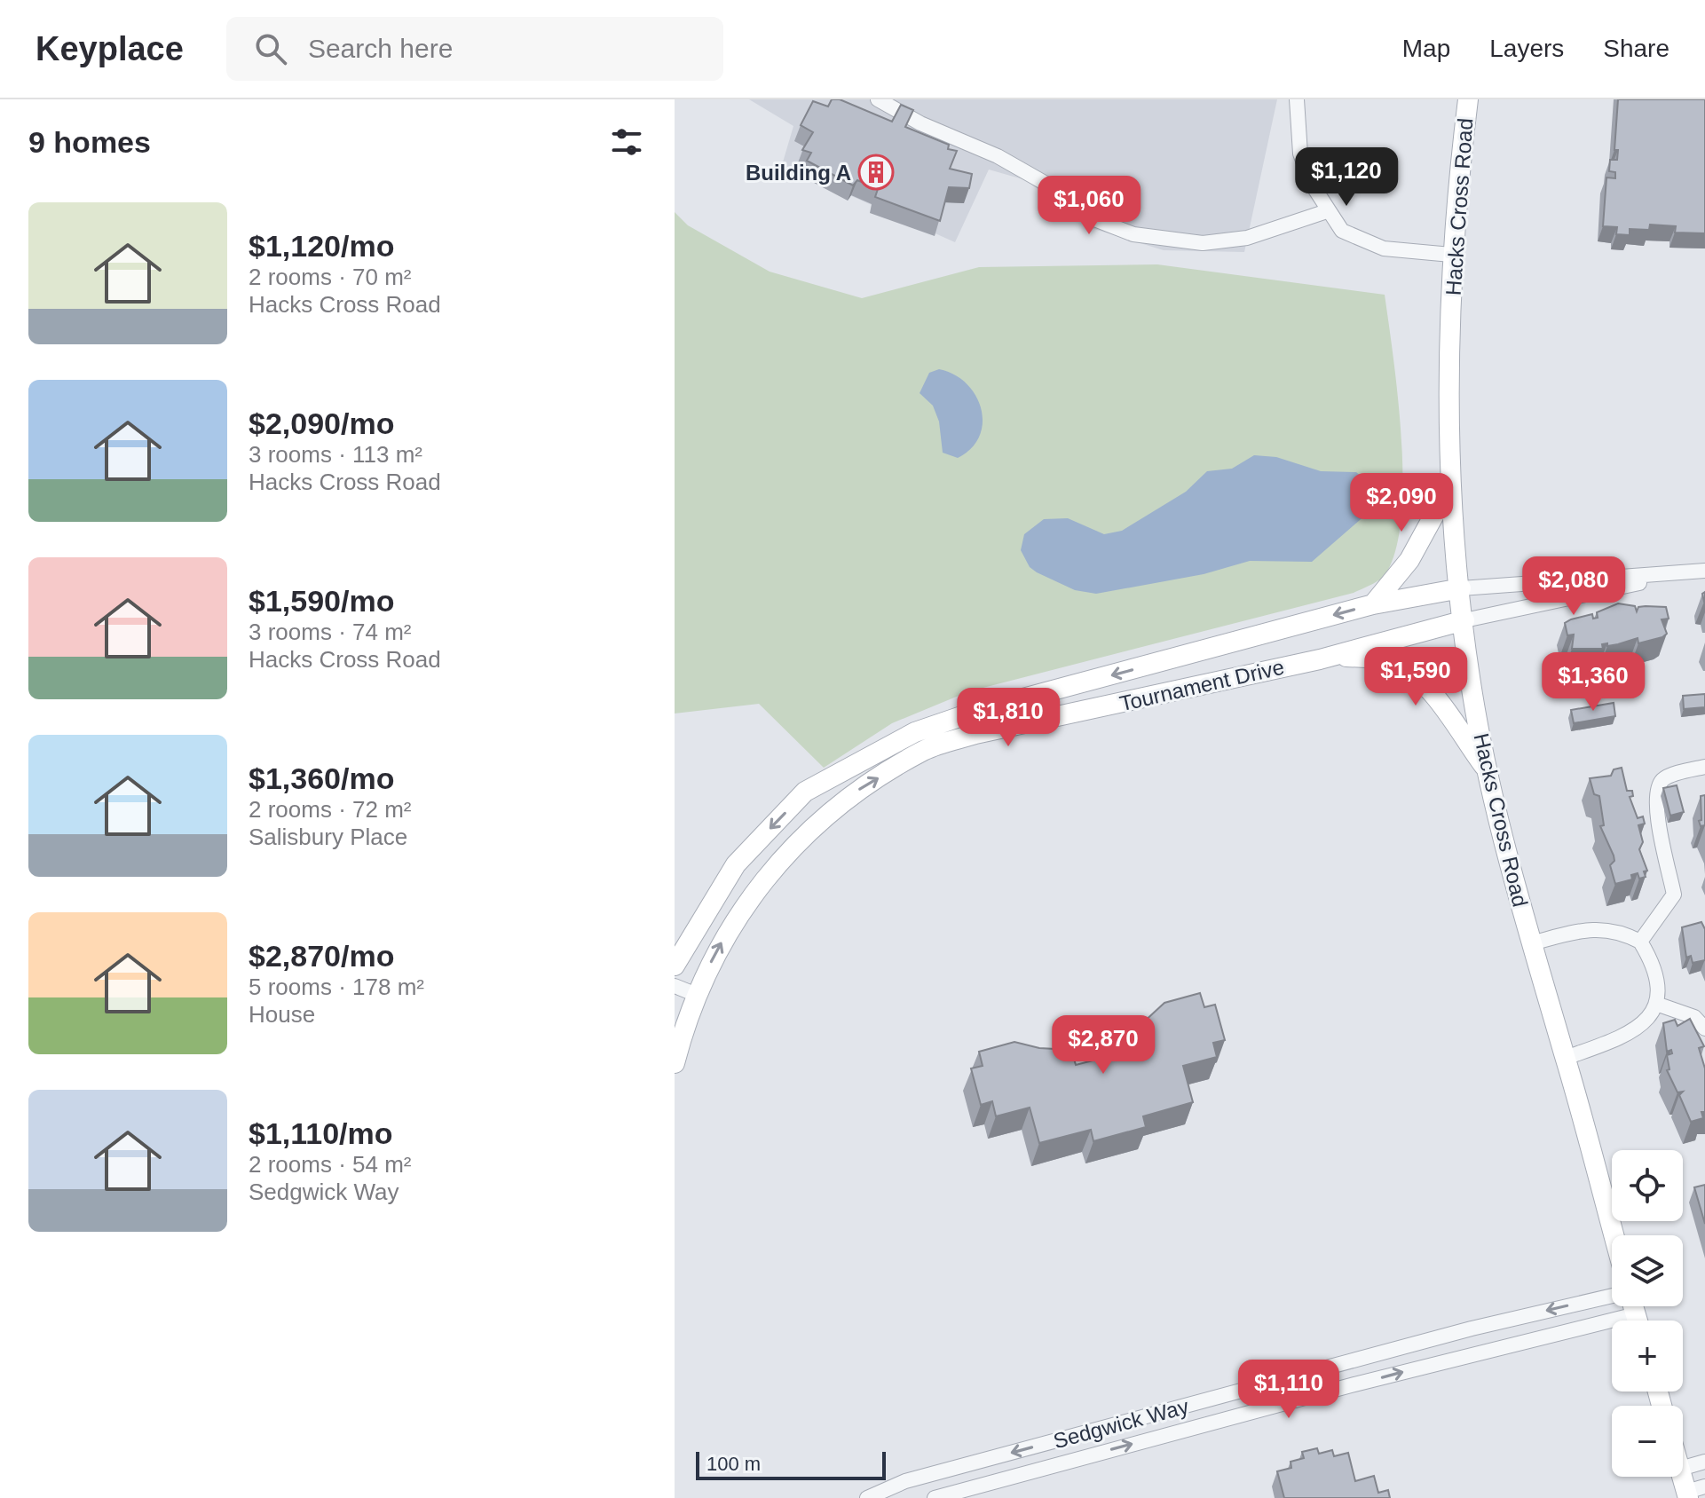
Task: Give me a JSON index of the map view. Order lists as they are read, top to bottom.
{
  "streets": {
    "street": ["Hacks Cross Road", "Tournament Drive", "Sedgwick Way"]
  },
  "crossings": [
    ["Hacks Cross Road", "Tournament Drive"]
  ],
  "places": {
    "building": ["Building A"]
  },
  "scale_bar": "100 m",
  "page": {
    "header": "Keyplace",
    "search": "Search here",
    "nav": ["Map", "Layers", "Share"],
    "heading": "9 homes",
    "price": [
      "$1,120",
      "$1,060",
      "$2,090",
      "$2,080",
      "$1,590",
      "$1,360",
      "$1,810",
      "$2,870",
      "$1,110"
    ],
    "list": [
      {
        "name": "$1,120/mo",
        "note": "2 rooms · 70 m² · Hacks Cross Road"
      },
      {
        "name": "$2,090/mo",
        "note": "3 rooms · 113 m² · Hacks Cross Road"
      },
      {
        "name": "$1,590/mo",
        "note": "3 rooms · 74 m² · Hacks Cross Road"
      },
      {
        "name": "$1,360/mo",
        "note": "2 rooms · 72 m² · Salisbury Place"
      },
      {
        "name": "$2,870/mo",
        "note": "5 rooms · 178 m² · House"
      },
      {
        "name": "$1,110/mo",
        "note": "2 rooms · 54 m² · Sedgwick Way"
      }
    ],
    "map_buttons": ["+", "−"],
    "scale": "100 m"
  }
}
